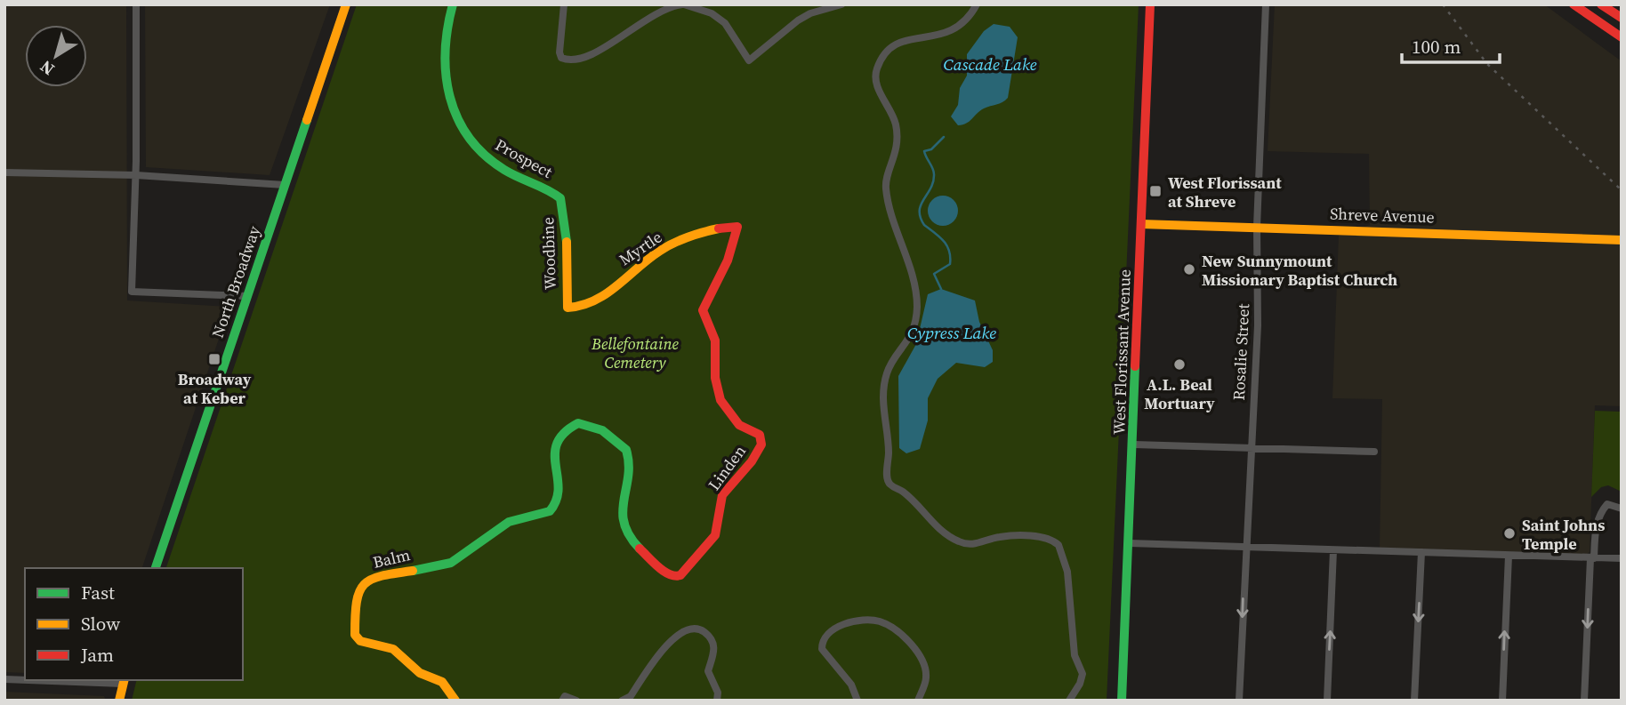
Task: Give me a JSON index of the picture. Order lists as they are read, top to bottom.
{
  "streets": {
    "main road": [
      "Prospect",
      "Shreve Avenue",
      "Myrtle",
      "Woodbine",
      "North Broadway",
      "West Florissant Avenue",
      "Linden",
      "Balm"
    ],
    "street": ["Rosalie Street"]
  },
  "crossings": [
    ["Prospect", "Woodbine"],
    ["Shreve Avenue", "West Florissant Avenue"],
    ["Shreve Avenue", "Rosalie Street"],
    ["Myrtle", "Woodbine"],
    ["Myrtle", "Linden"],
    ["Linden", "Balm"]
  ],
  "water": ["Cascade Lake", "Cypress Lake"],
  "parks": ["Bellefontaine Cemetery"],
  "places": {
    "transit": ["West Florissant at Shreve", "Broadway at Keber"],
    "other": ["New Sunnymount Missionary Baptist Church", "A.L. Beal Mortuary", "Saint Johns Temple"]
  },
  "legend": ["Fast", "Slow", "Jam"],
  "scale_bar": "100 m",
  "north": "bottom left"
}
